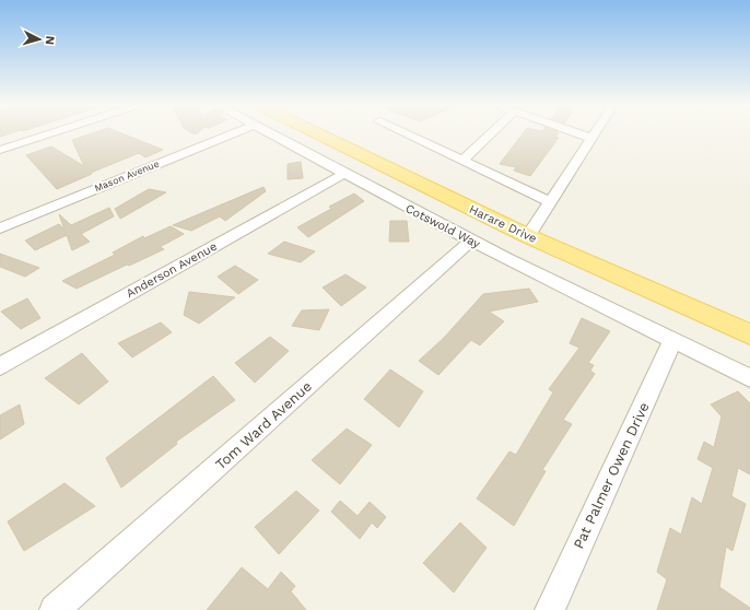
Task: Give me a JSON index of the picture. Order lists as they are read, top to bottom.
{
  "streets": {
    "main road": ["Harare Drive"],
    "street": [
      "Mason Avenue",
      "Cotswold Way",
      "Anderson Avenue",
      "Tom Ward Avenue",
      "Pat Palmer Owen Drive"
    ]
  },
  "crossings": [
    ["Cotswold Way", "Anderson Avenue"],
    ["Cotswold Way", "Tom Ward Avenue"],
    ["Cotswold Way", "Pat Palmer Owen Drive"]
  ],
  "north": "right"
}
